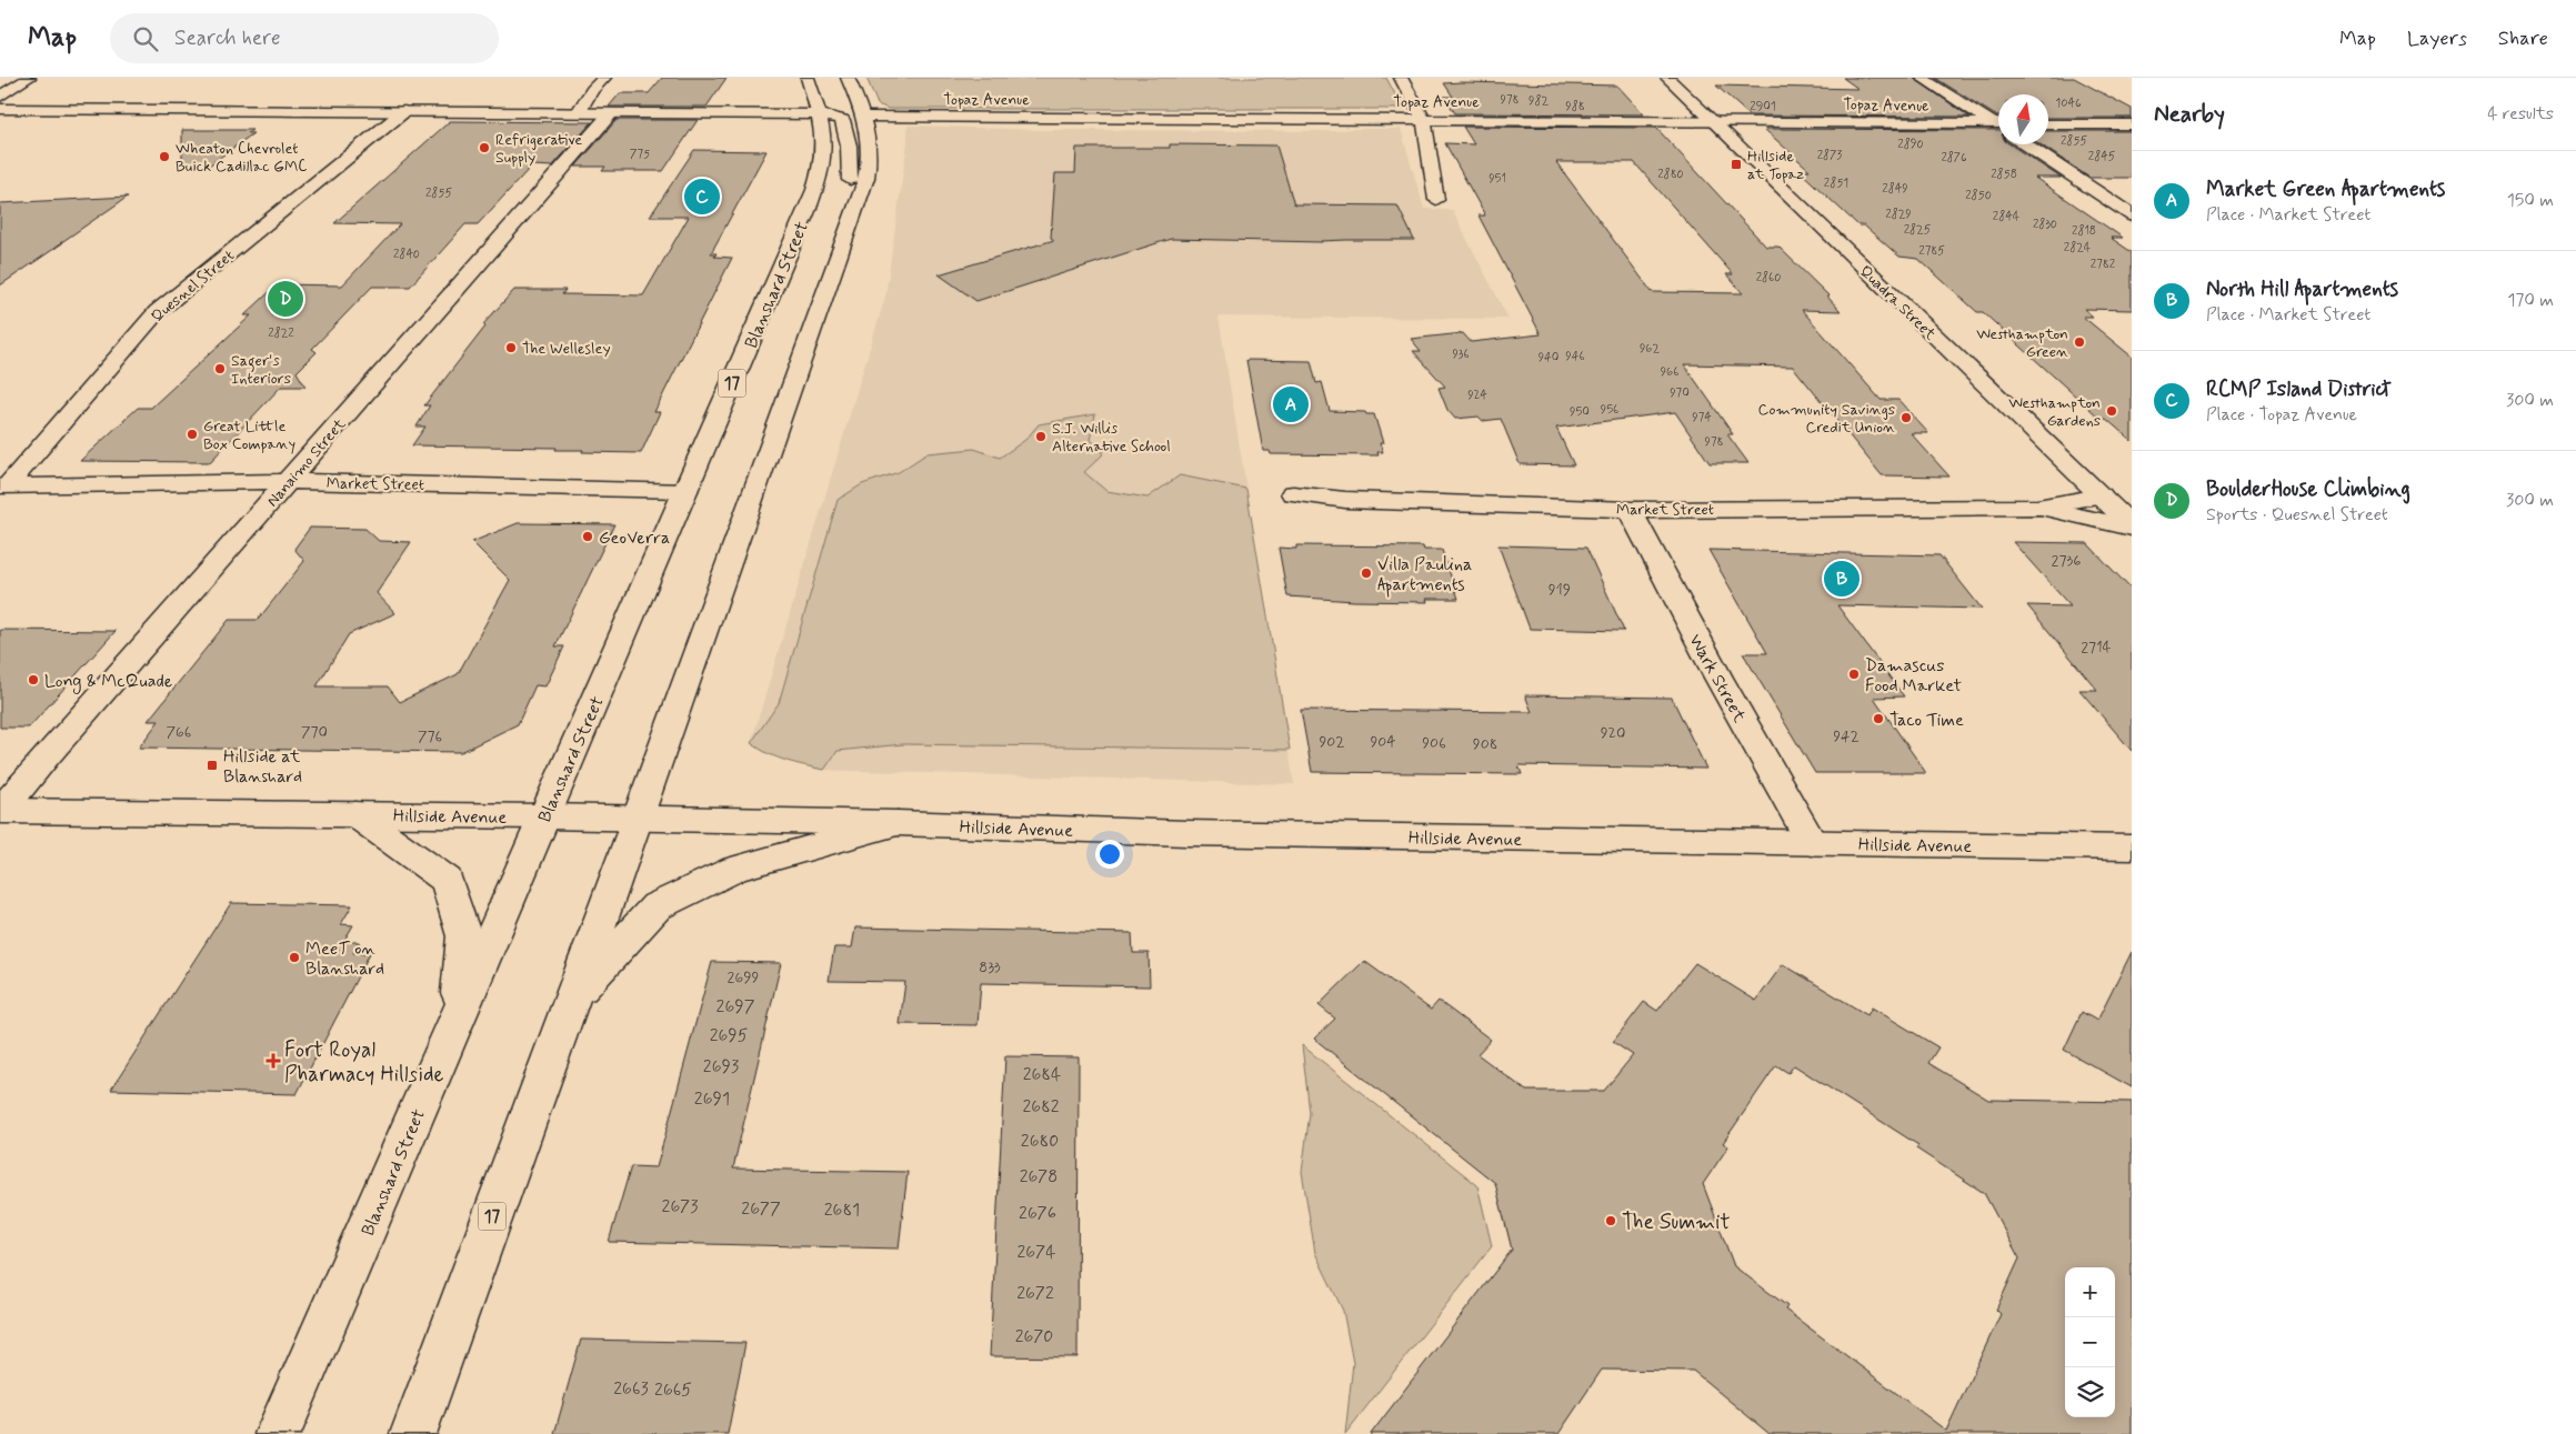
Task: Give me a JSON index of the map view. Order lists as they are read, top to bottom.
{
  "streets": {
    "street": [
      "Topaz Avenue",
      "Blanshard Street",
      "Quesnel Street",
      "Quadra Street",
      "17",
      "Nanaimo Street",
      "Market Street",
      "Wark Street",
      "Hillside Avenue"
    ]
  },
  "crossings": [
    ["Topaz Avenue", "Quadra Street"],
    ["Topaz Avenue", "17"],
    ["Blanshard Street", "Market Street"],
    ["Blanshard Street", "Hillside Avenue"],
    ["Quesnel Street", "Market Street"],
    ["Quadra Street", "Market Street"],
    ["17", "Hillside Avenue"],
    ["Nanaimo Street", "Market Street"],
    ["Nanaimo Street", "Hillside Avenue"],
    ["Market Street", "Wark Street"],
    ["Wark Street", "Hillside Avenue"]
  ],
  "places": {
    "other": [
      "Refrigerative Supply",
      "Wheaton Chevrolet Buick Cadillac GMC",
      "Westhampton Green",
      "The Wellesley",
      "Sager's Interiors",
      "Westhampton Gardens",
      "Community Savings Credit Union",
      "Great Little Box Company",
      "S.J. Willis Alternative School",
      "GeoVerra",
      "Villa Paulina Apartments",
      "Damascus Food Market",
      "Long & McQuade",
      "Taco Time",
      "MeeT on Blanshard",
      "The Summit"
    ],
    "transit": ["Hillside at Topaz", "Hillside at Blanshard"],
    "health": ["Fort Royal Pharmacy Hillside"]
  },
  "house_numbers": [
    "978",
    "982",
    "1046",
    "988",
    "2901",
    "2855",
    "2890",
    "775",
    "2873",
    "2845",
    "2876",
    "2880",
    "2858",
    "951",
    "2851",
    "2849",
    "2855",
    "2850",
    "2829",
    "2844",
    "2830",
    "2825",
    "2818",
    "2824",
    "2785",
    "2840",
    "2782",
    "2860",
    "2822",
    "962",
    "936",
    "946",
    "940",
    "966",
    "970",
    "924",
    "956",
    "950",
    "974",
    "978",
    "2736",
    "919",
    "2714",
    "766",
    "770",
    "920",
    "776",
    "942",
    "902",
    "904",
    "906",
    "908",
    "833",
    "2699",
    "2697",
    "2695",
    "2693",
    "2684",
    "2691",
    "2682",
    "2680",
    "2678",
    "2673",
    "2677",
    "2681",
    "2676",
    "2674",
    "2672",
    "2670",
    "2663",
    "2665"
  ],
  "north": "top",
  "page": {
    "header": "Map",
    "search": "Search here",
    "nav": ["Map", "Layers", "Share"],
    "heading": ["Nearby", "4 results"],
    "list": [
      {
        "mark": "A",
        "name": "Market Green Apartments",
        "note": "Place · Market Street",
        "value": "150 m"
      },
      {
        "mark": "B",
        "name": "North Hill Apartments",
        "note": "Place · Market Street",
        "value": "170 m"
      },
      {
        "mark": "C",
        "name": "RCMP Island District",
        "note": "Place · Topaz Avenue",
        "value": "300 m"
      },
      {
        "mark": "D",
        "name": "BoulderHouse Climbing",
        "note": "Sports · Quesnel Street",
        "value": "300 m"
      }
    ],
    "pins": [
      "C",
      "D",
      "A",
      "B"
    ],
    "map_buttons": ["+", "−"]
  }
}
